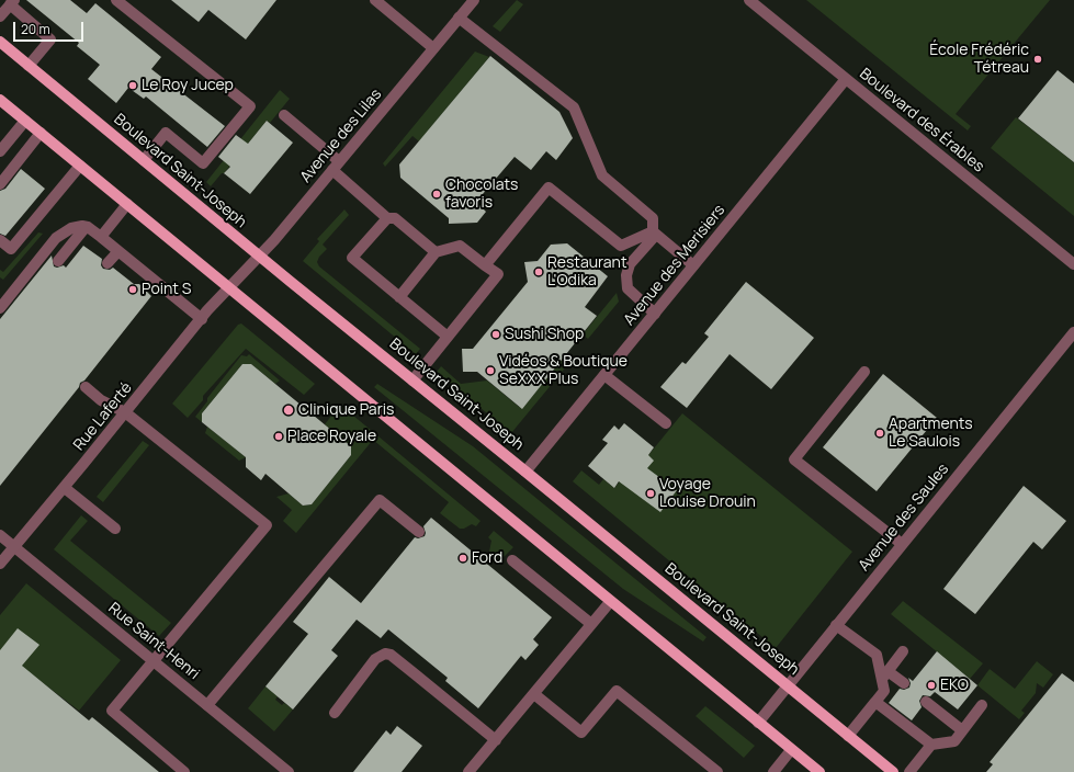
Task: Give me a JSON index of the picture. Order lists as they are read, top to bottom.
{
  "streets": {
    "main road": ["Boulevard Saint-Joseph"],
    "street": [
      "Boulevard des Érables",
      "Avenue des Lilas",
      "Avenue des Merisiers",
      "Rue Laferté",
      "Avenue des Saules",
      "Rue Saint-Henri"
    ]
  },
  "crossings": [
    ["Boulevard des Érables", "Avenue des Merisiers"],
    ["Avenue des Lilas", "Boulevard Saint-Joseph"],
    ["Avenue des Lilas", "Rue Laferté"],
    ["Boulevard Saint-Joseph", "Avenue des Merisiers"],
    ["Boulevard Saint-Joseph", "Avenue des Saules"],
    ["Rue Laferté", "Rue Saint-Henri"]
  ],
  "places": [
    "École Frédéric Tétreau",
    "Le Roy Jucep",
    "Chocolats favoris",
    "Restaurant L'Odika",
    "Point S",
    "Sushi Shop",
    "Vidéos & Boutique SeXXX Plus",
    "Clinique Paris",
    "Apartments Le Saulois",
    "Place Royale",
    "Voyage Louise Drouin",
    "Ford",
    "EKO"
  ],
  "scale_bar": "20 m"
}
